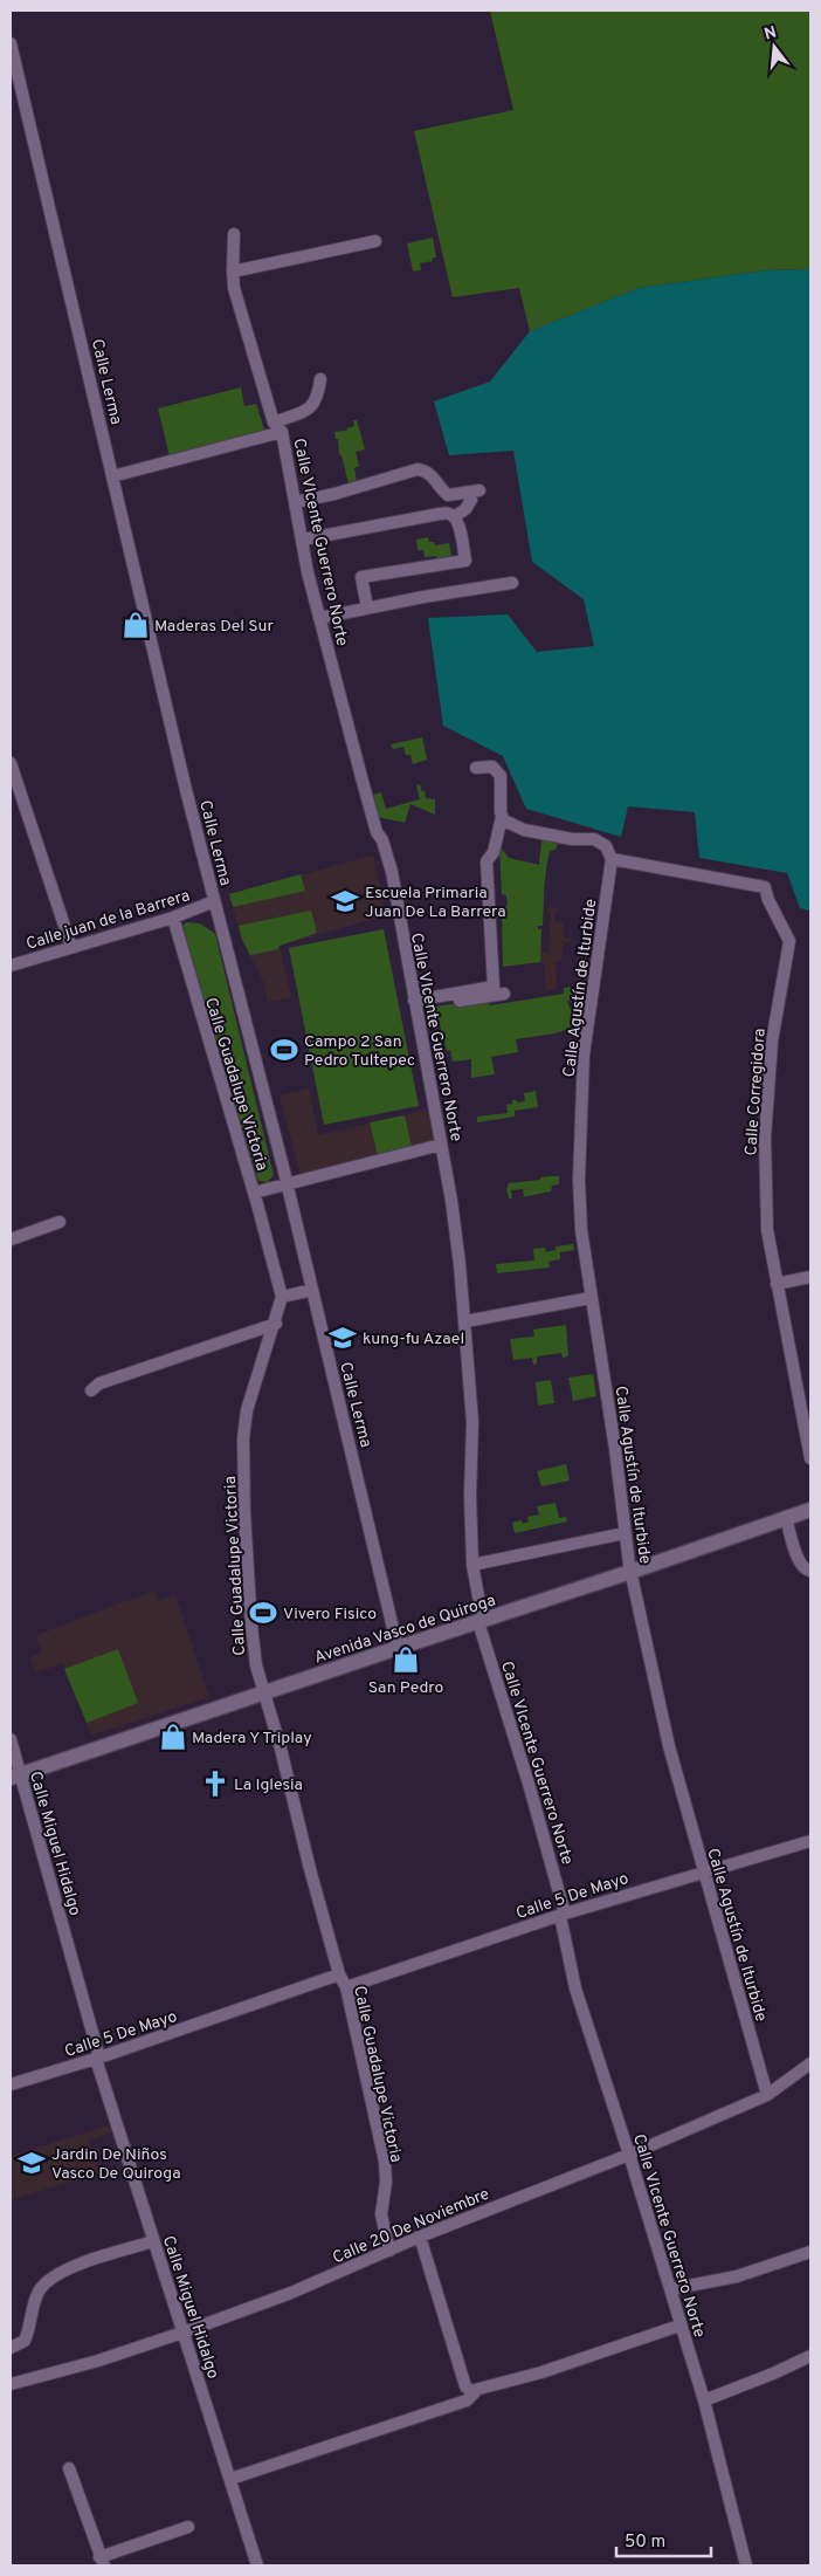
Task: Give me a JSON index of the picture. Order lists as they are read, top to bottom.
{
  "streets": {
    "street": [
      "Calle Lerma",
      "Calle VIcente Guerrero Norte",
      "Calle juan de la Barrera",
      "Calle Agustín de Iturbide",
      "Calle Guadalupe Victoria",
      "Calle Corregidora",
      "Avenida Vasco de Quiroga",
      "Calle Miguel Hidalgo",
      "Calle 5 De Mayo",
      "Calle 20 De Noviembre"
    ]
  },
  "crossings": [
    ["Calle Lerma", "Calle juan de la Barrera"],
    ["Calle Lerma", "Avenida Vasco de Quiroga"],
    ["Calle VIcente Guerrero Norte", "Avenida Vasco de Quiroga"],
    ["Calle VIcente Guerrero Norte", "Calle 5 De Mayo"],
    ["Calle VIcente Guerrero Norte", "Calle 20 De Noviembre"],
    ["Calle juan de la Barrera", "Calle Guadalupe Victoria"],
    ["Calle Agustín de Iturbide", "Calle Corregidora"],
    ["Calle Agustín de Iturbide", "Avenida Vasco de Quiroga"],
    ["Calle Agustín de Iturbide", "Calle 5 De Mayo"],
    ["Calle Agustín de Iturbide", "Calle 20 De Noviembre"],
    ["Calle Guadalupe Victoria", "Avenida Vasco de Quiroga"],
    ["Calle Guadalupe Victoria", "Calle 5 De Mayo"],
    ["Calle Guadalupe Victoria", "Calle 20 De Noviembre"],
    ["Avenida Vasco de Quiroga", "Calle Miguel Hidalgo"],
    ["Calle Miguel Hidalgo", "Calle 5 De Mayo"],
    ["Calle Miguel Hidalgo", "Calle 20 De Noviembre"]
  ],
  "places": {
    "shop": ["Maderas Del Sur", "San Pedro", "Madera Y Triplay"],
    "school or university": ["Escuela Primaria Juan De La Barrera", "kung-fu Azael", "Jardin De Niños Vasco De Quiroga"],
    "sports": ["Campo 2 San Pedro Tultepec", "Vivero Fisico"],
    "church": ["La Iglesia"]
  },
  "scale_bar": "50 m",
  "north": "top"
}
